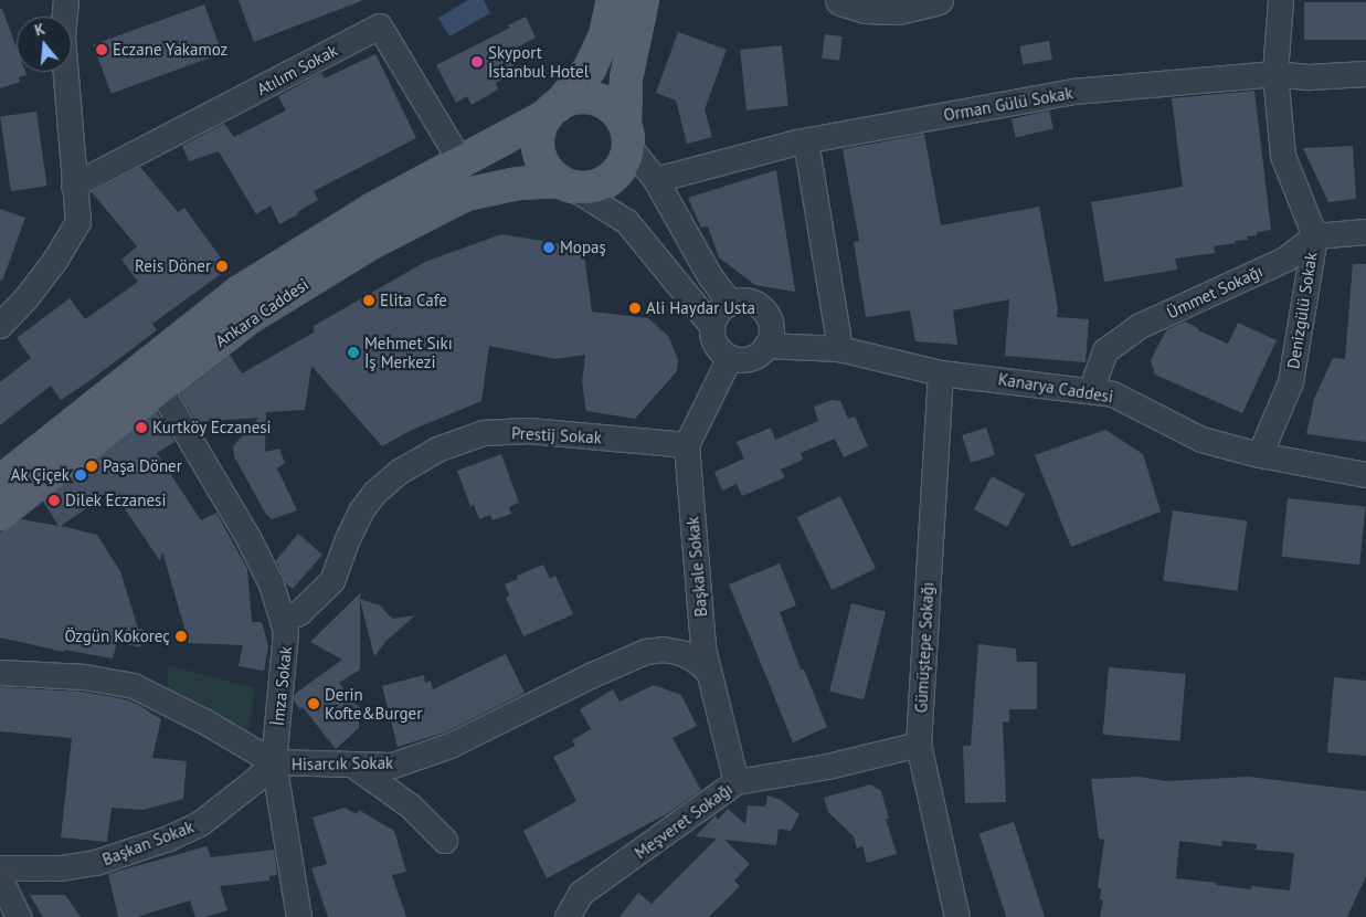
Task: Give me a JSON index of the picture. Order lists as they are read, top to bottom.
{
  "streets": {
    "main road": ["Ankara Caddesi"],
    "street": [
      "Atılım Sokak",
      "Orman Gülü Sokak",
      "Ümmet Sokağı",
      "Denizgülü Sokak",
      "Kanarya Caddesi",
      "Prestij Sokak",
      "Başkale Sokak",
      "Gümüştepe Sokağı",
      "İmza Sokak",
      "Hisarcık Sokak",
      "Meşveret Sokağı",
      "Başkan Sokak"
    ]
  },
  "crossings": [
    ["Atılım Sokak", "Ankara Caddesi"],
    ["Orman Gülü Sokak", "Denizgülü Sokak"],
    ["Ümmet Sokağı", "Denizgülü Sokak"],
    ["Ümmet Sokağı", "Kanarya Caddesi"],
    ["Denizgülü Sokak", "Kanarya Caddesi"],
    ["Ankara Caddesi", "İmza Sokak"],
    ["Kanarya Caddesi", "Gümüştepe Sokağı"],
    ["Prestij Sokak", "Başkale Sokak"],
    ["Prestij Sokak", "İmza Sokak"],
    ["Başkale Sokak", "Hisarcık Sokak"],
    ["Başkale Sokak", "Meşveret Sokağı"],
    ["Gümüştepe Sokağı", "Meşveret Sokağı"],
    ["İmza Sokak", "Hisarcık Sokak"],
    ["İmza Sokak", "Başkan Sokak"],
    ["Hisarcık Sokak", "Başkan Sokak"]
  ],
  "places": [
    "Eczane Yakamoz",
    "Skyport İstanbul Hotel",
    "Mopaş",
    "Reis Döner",
    "Elita Cafe",
    "Ali Haydar Usta",
    "Mehmet Sıkı İş Merkezi",
    "Kurtköy Eczanesi",
    "Paşa Döner",
    "Ak Çiçek",
    "Dilek Eczanesi",
    "Özgün Kokoreç",
    "Derin Kofte&Burger"
  ],
  "north": "top"
}
